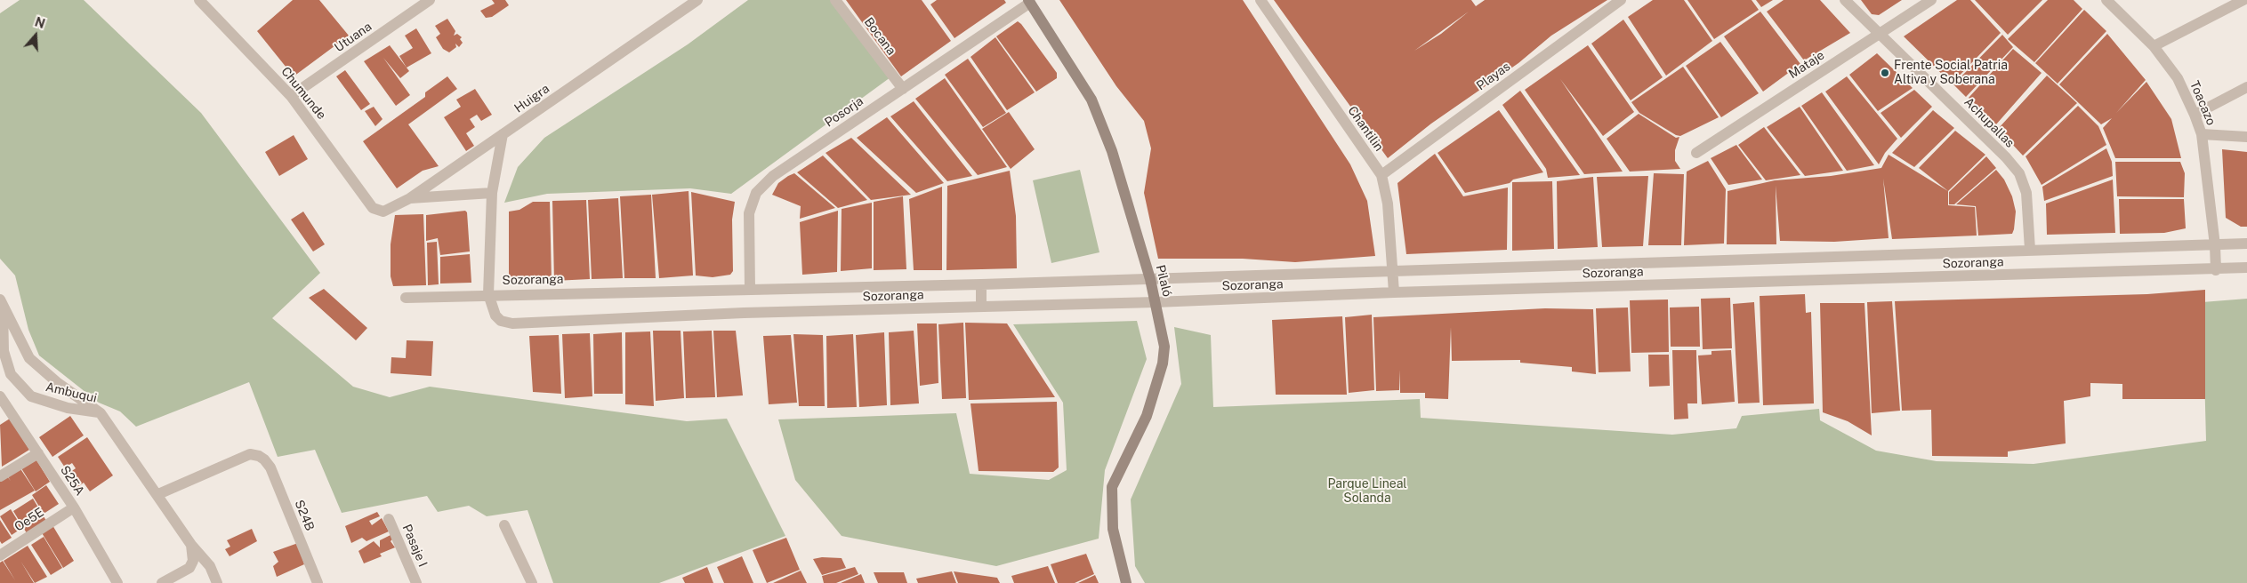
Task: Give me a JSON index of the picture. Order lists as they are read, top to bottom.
{
  "streets": {
    "street": [
      "Bocana",
      "Utuana",
      "Mataje",
      "Playas",
      "Chumunde",
      "Huigra",
      "Toacazo",
      "Posorja",
      "Achupallas",
      "Chantilin",
      "Sozoranga",
      "Pilaló",
      "Ambuqui",
      "S25A",
      "S24B",
      "Oe5E",
      "Pasaje I"
    ]
  },
  "crossings": [
    ["Bocana", "Posorja"],
    ["Utuana", "Chumunde"],
    ["Mataje", "Achupallas"],
    ["Playas", "Chantilin"],
    ["Chumunde", "Huigra"],
    ["Toacazo", "Sozoranga"],
    ["Posorja", "Sozoranga"],
    ["Posorja", "Pilaló"],
    ["Achupallas", "Sozoranga"],
    ["Chantilin", "Sozoranga"],
    ["Sozoranga", "Pilaló"],
    ["Ambuqui", "S24B"],
    ["S25A", "Oe5E"]
  ],
  "parks": ["Parque Lineal Solanda"],
  "places": ["Frente Social Patria Altiva y Soberana"],
  "north": "top"
}
